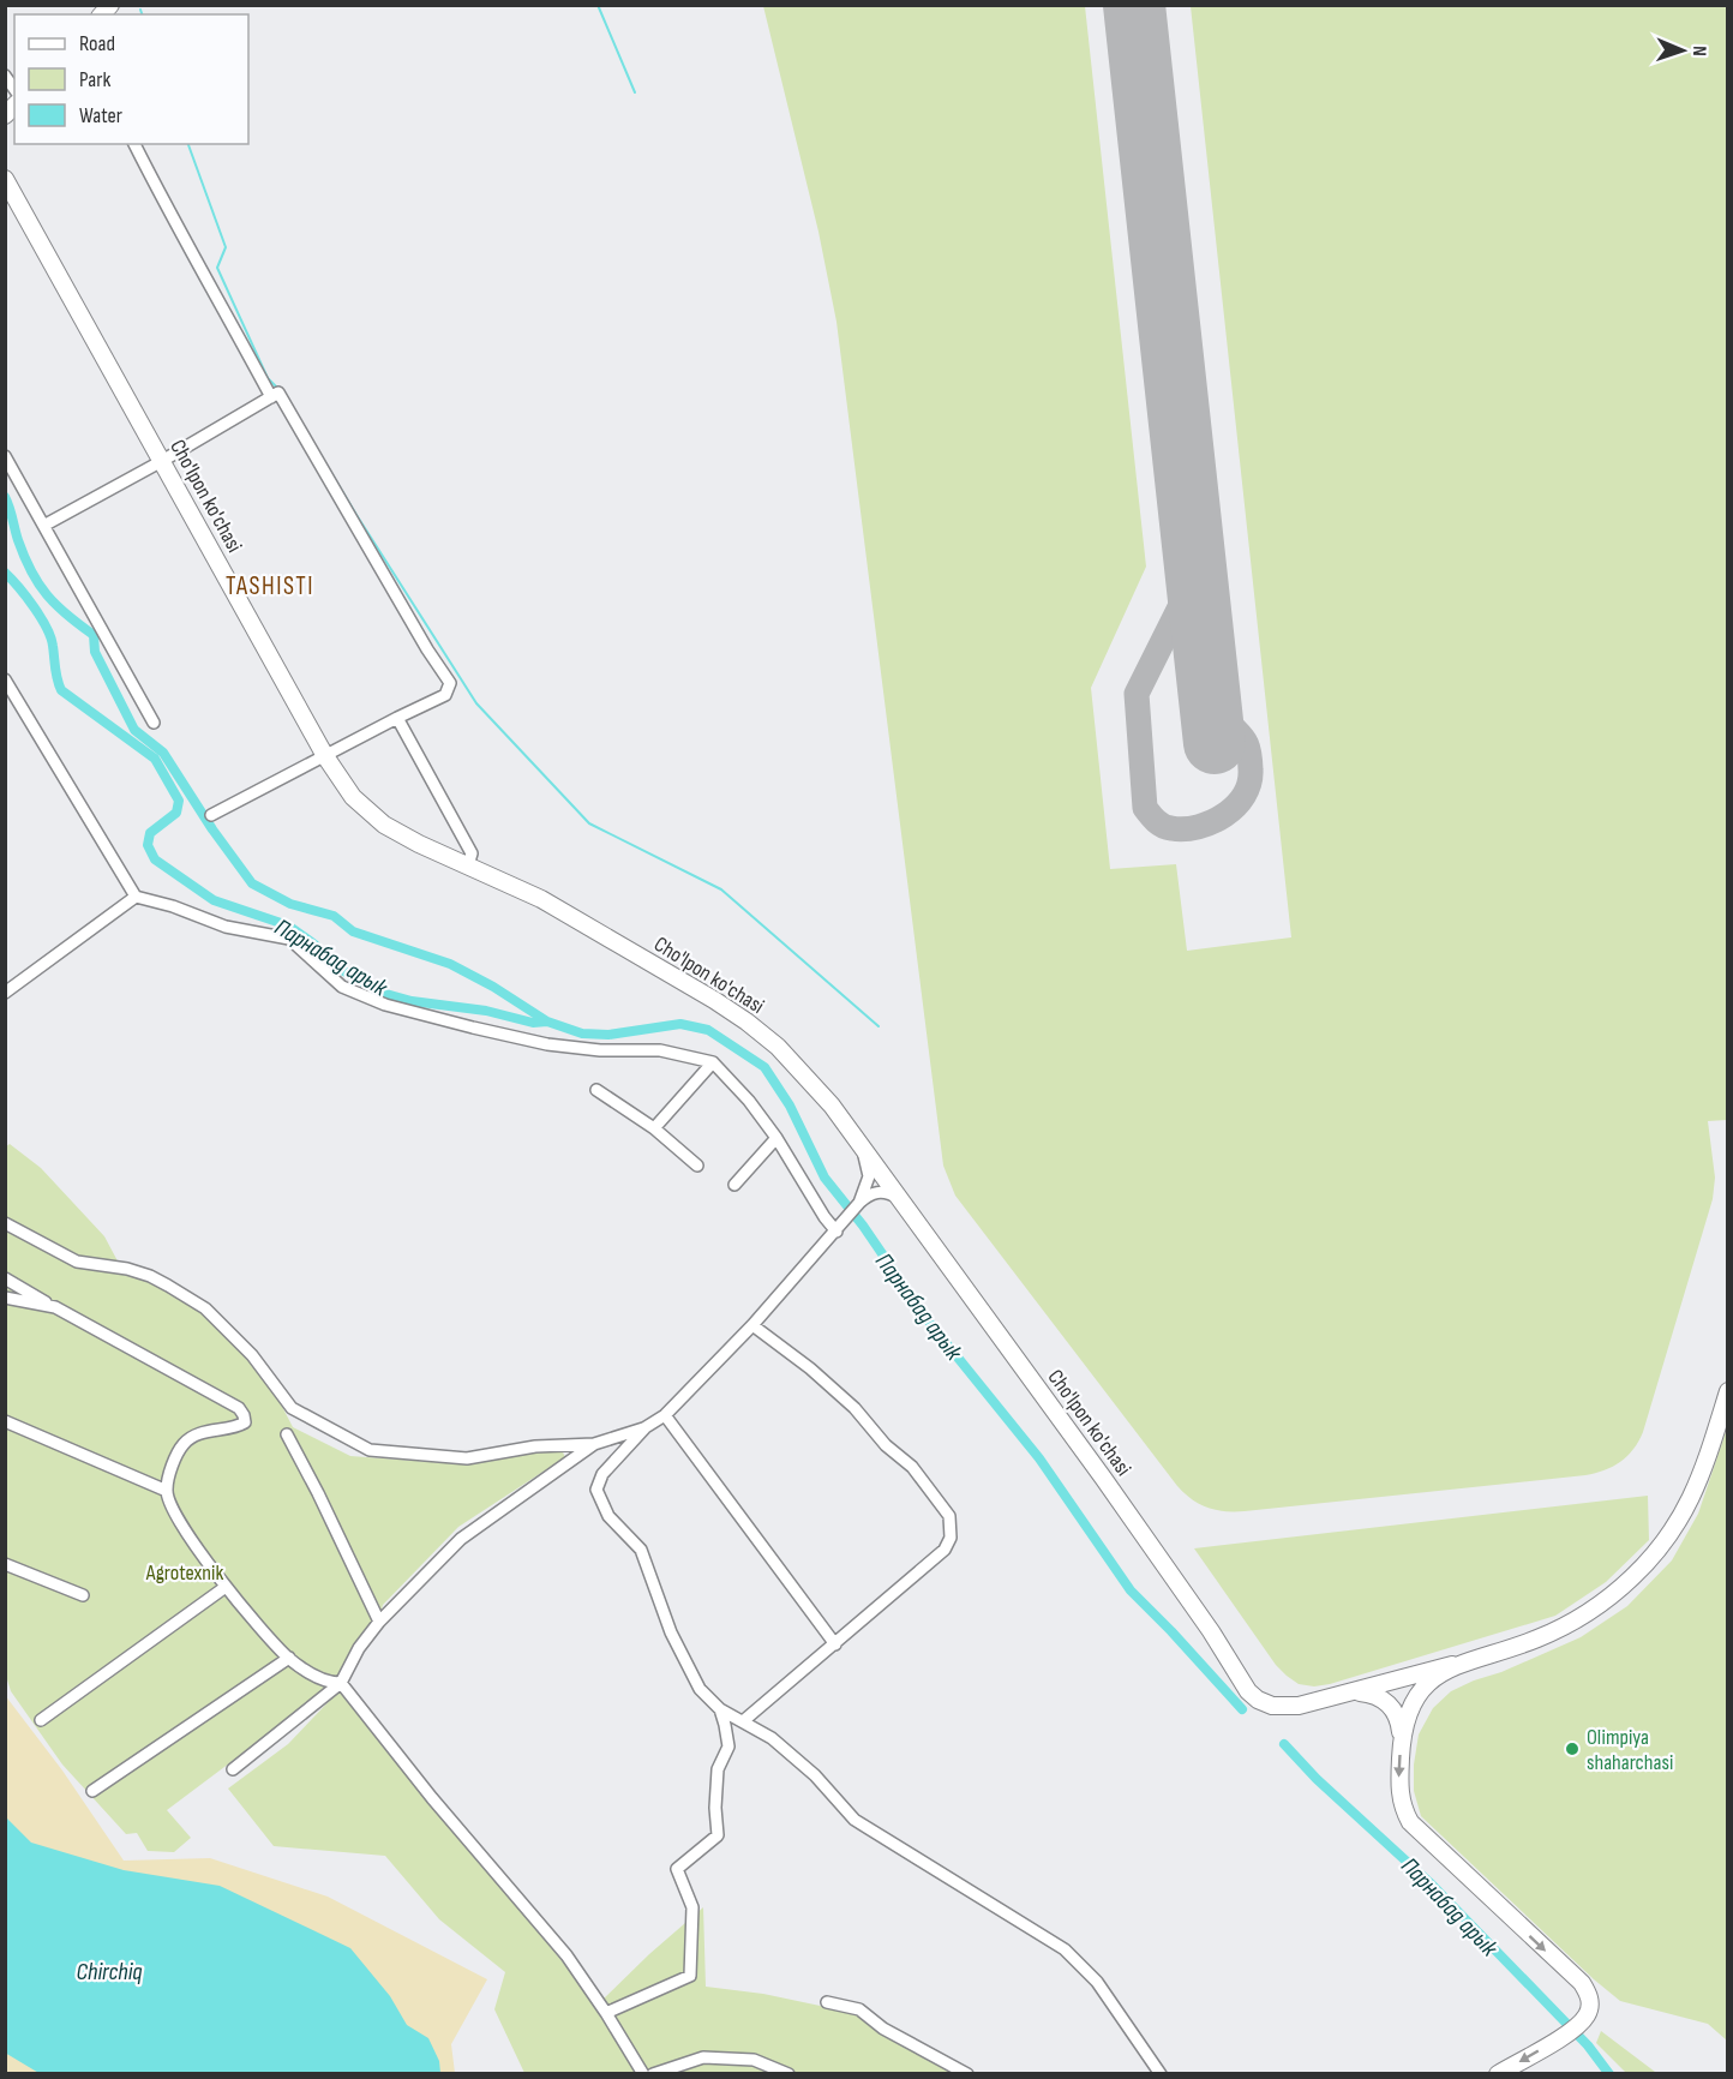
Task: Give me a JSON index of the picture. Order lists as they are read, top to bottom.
{
  "streets": {
    "main road": ["Cho'lpon ko'chasi"]
  },
  "districts": ["TASHISTI"],
  "water": ["Парнабад арык", "Chirchiq"],
  "parks": ["Agrotexnik"],
  "places": ["Olimpiya shaharchasi"],
  "legend": ["Road", "Park", "Water"],
  "north": "right"
}
